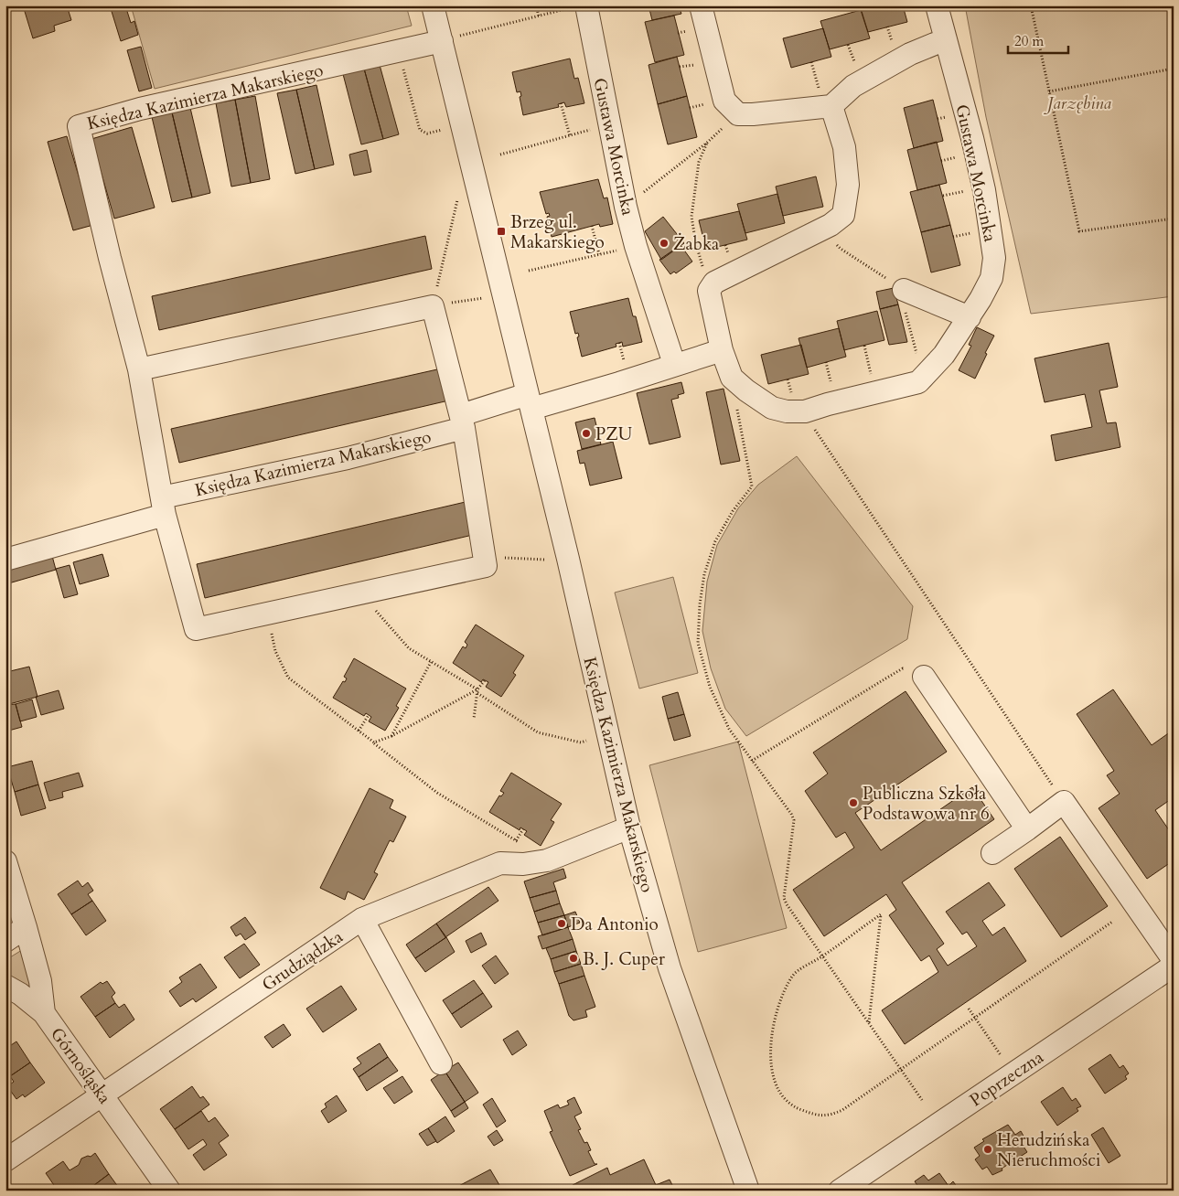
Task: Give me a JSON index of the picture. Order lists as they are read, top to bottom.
{
  "streets": {
    "street": [
      "Księdza Kazimierza Makarskiego",
      "Gustawa Morcinka",
      "Grudziądzka",
      "Górnośląska",
      "Poprzeczna"
    ]
  },
  "crossings": [
    ["Księdza Kazimierza Makarskiego", "Grudziądzka"],
    ["Grudziądzka", "Górnośląska"]
  ],
  "parks": ["Jarzębina"],
  "places": {
    "transit": ["Brzeg ul. Makarskiego"],
    "other": [
      "Żabka",
      "PZU",
      "Publiczna Szkoła Podstawowa nr 6",
      "Da Antonio",
      "B. J. Cuper",
      "Herudzińska Nieruchmości"
    ]
  },
  "scale_bar": "20 m"
}
